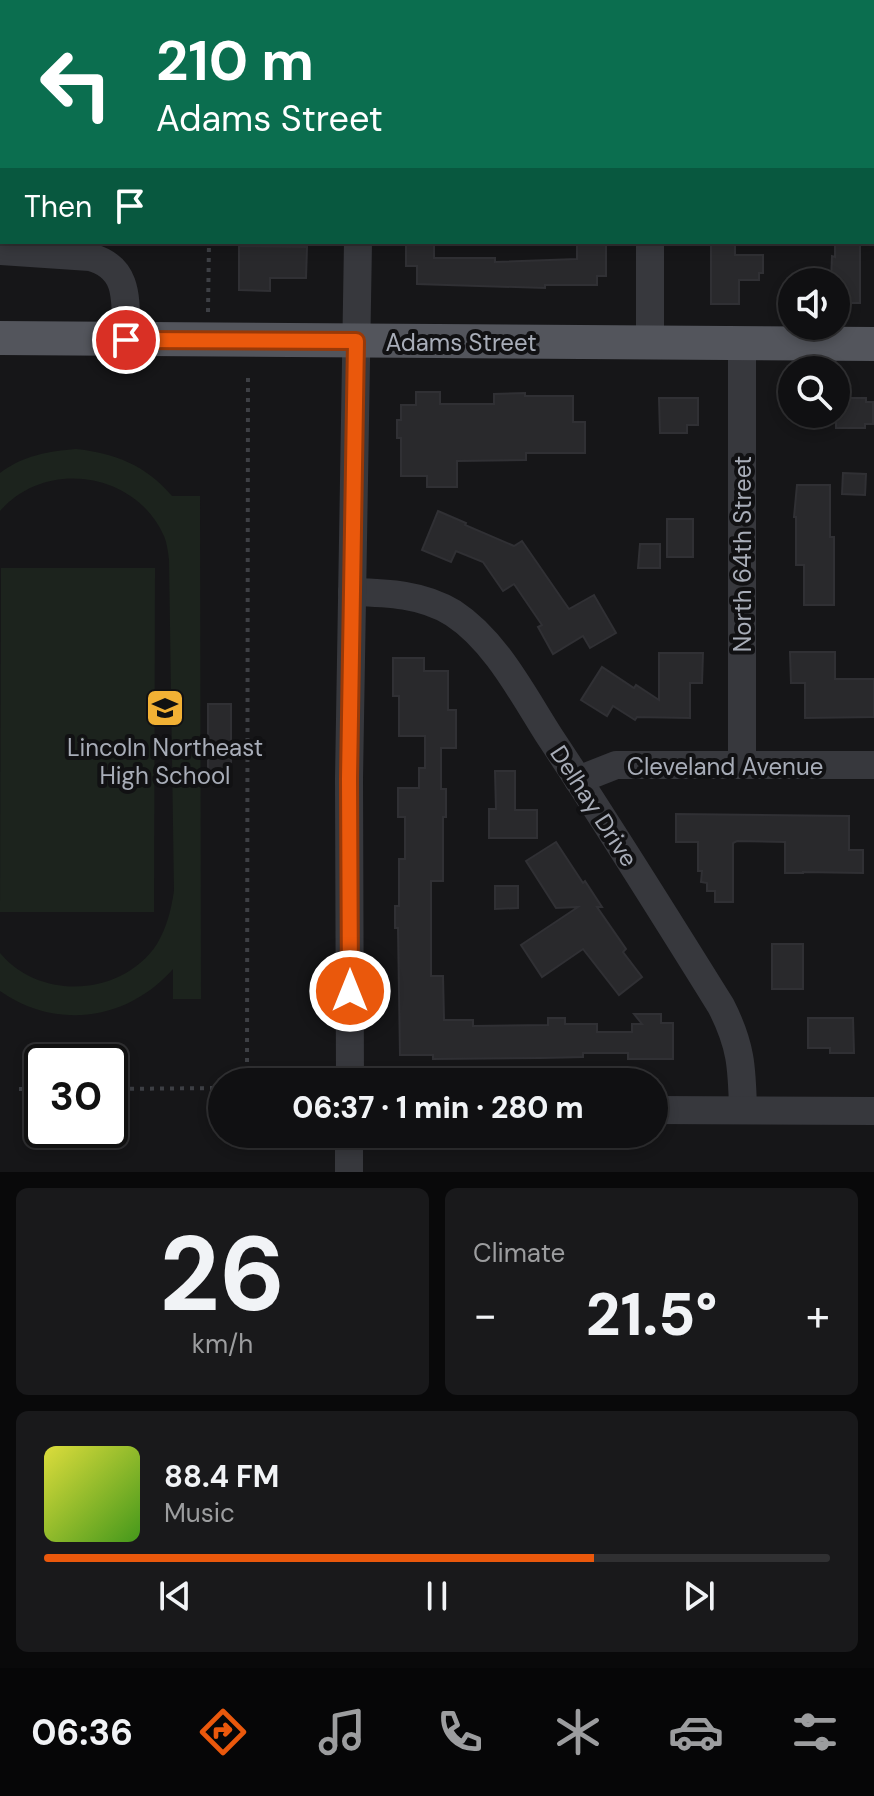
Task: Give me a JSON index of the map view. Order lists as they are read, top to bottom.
{
  "streets": {
    "main road": ["Adams Street"],
    "street": ["North 64th Street", "Cleveland Avenue", "Delhay Drive"]
  },
  "crossings": [
    ["Adams Street", "North 64th Street"],
    ["North 64th Street", "Cleveland Avenue"],
    ["Cleveland Avenue", "Delhay Drive"]
  ],
  "places": {
    "school or university": ["Lincoln Northeast High School"]
  },
  "page": {
    "turn": ["210 m", "Adams Street"],
    "then": "Then",
    "limit": "30",
    "trip": "06:37 · 1 min · 280 m",
    "tile": [
      ["26", "km/h"],
      "Climate"
    ],
    "heat": ["−", "21.5°", "+"],
    "song": ["88.4 FM", "Music"],
    "tabs": "06:36"
  }
}
